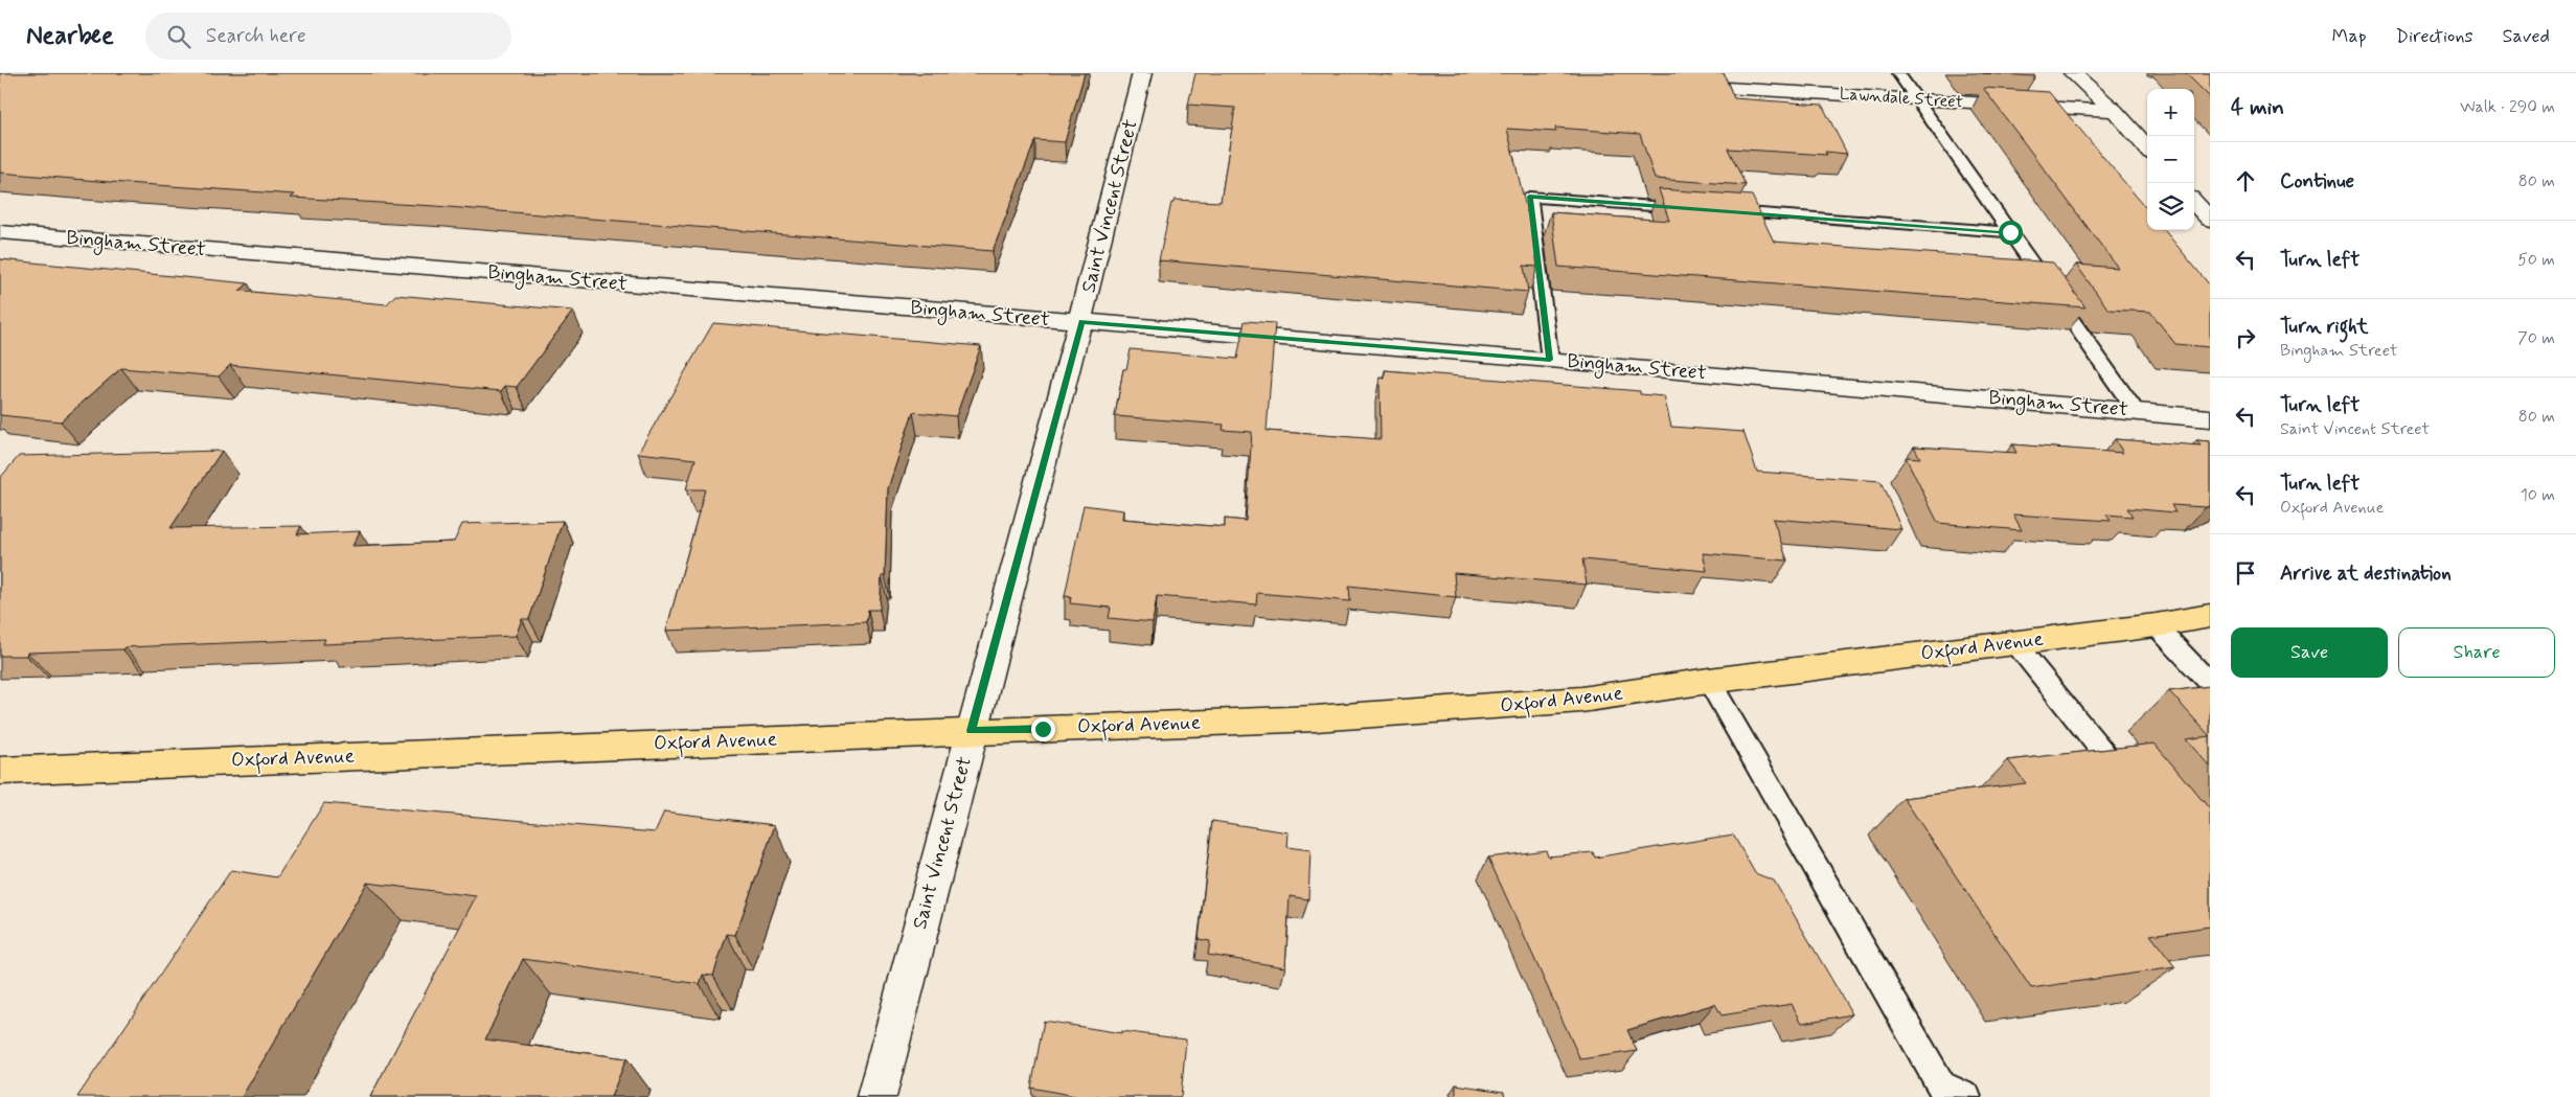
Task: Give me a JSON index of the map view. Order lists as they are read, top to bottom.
{
  "streets": {
    "main road": ["Oxford Avenue"],
    "street": ["Lawndale Street", "Saint Vincent Street", "Bingham Street"]
  },
  "crossings": [
    ["Saint Vincent Street", "Bingham Street"],
    ["Saint Vincent Street", "Oxford Avenue"]
  ],
  "page": {
    "header": "Nearbee",
    "search": "Search here",
    "nav": ["Map", "Directions", "Saved"],
    "heading": ["4 min", "Walk · 290 m"],
    "map_buttons": ["+", "−"],
    "list": [
      ["Continue", "80 m"],
      ["Turn left", "50 m"],
      ["Turn right", "Bingham Street", "70 m"],
      ["Turn left", "Saint Vincent Street", "80 m"],
      ["Turn left", "Oxford Avenue", "10 m"],
      "Arrive at destination"
    ],
    "buttons": ["Save", "Share"]
  }
}
